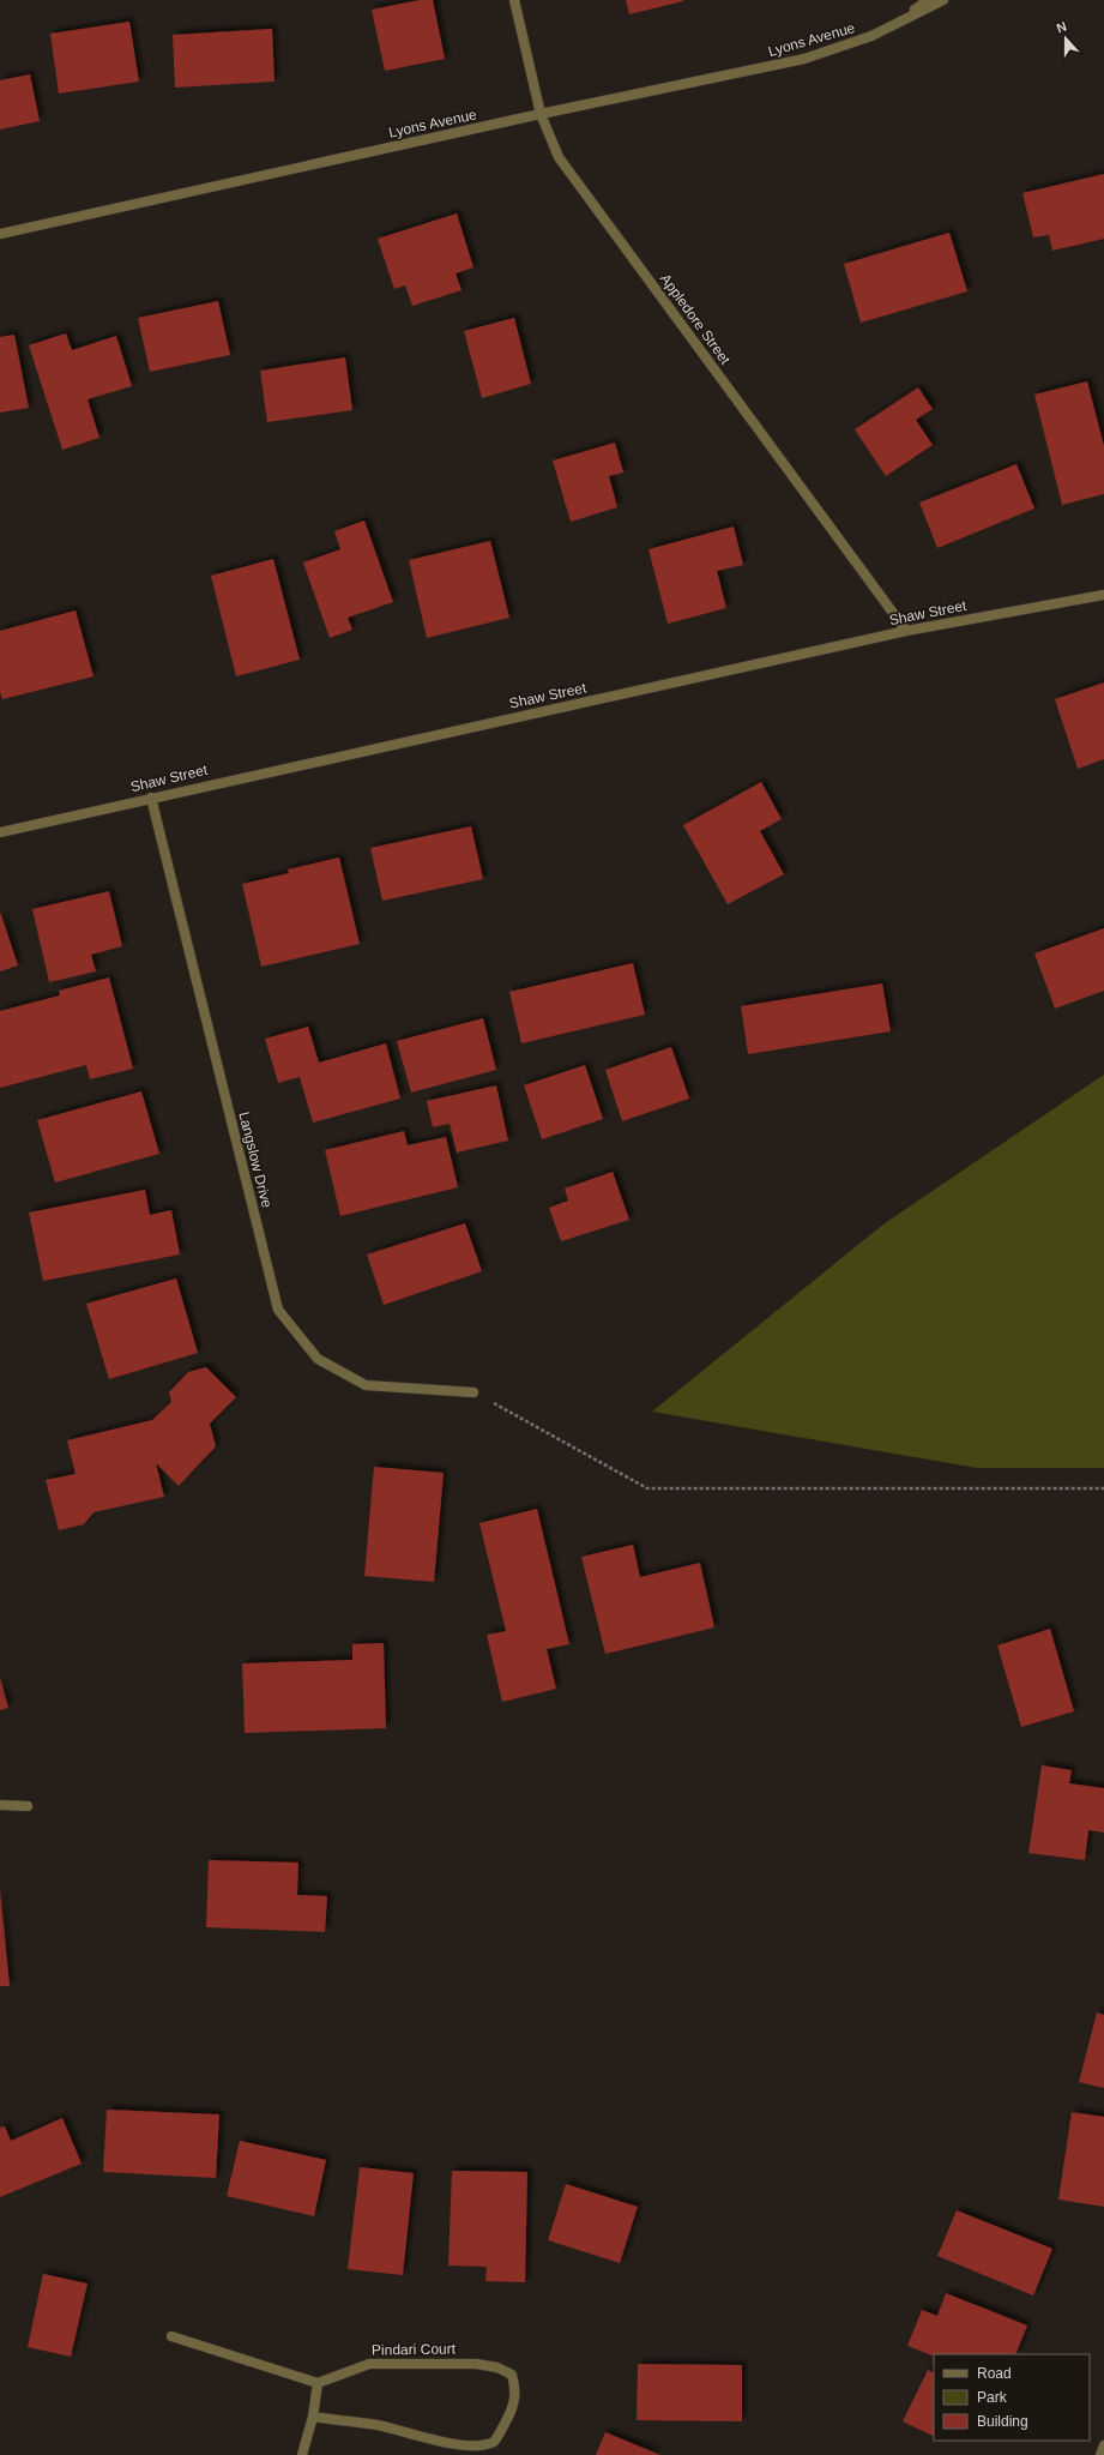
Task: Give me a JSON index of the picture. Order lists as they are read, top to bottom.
{
  "streets": {
    "street": [
      "Lyons Avenue",
      "Appledore Street",
      "Shaw Street",
      "Langslow Drive",
      "Pindari Court"
    ]
  },
  "crossings": [
    ["Lyons Avenue", "Appledore Street"],
    ["Appledore Street", "Shaw Street"],
    ["Shaw Street", "Langslow Drive"]
  ],
  "legend": ["Road", "Park", "Building"],
  "north": "top"
}
